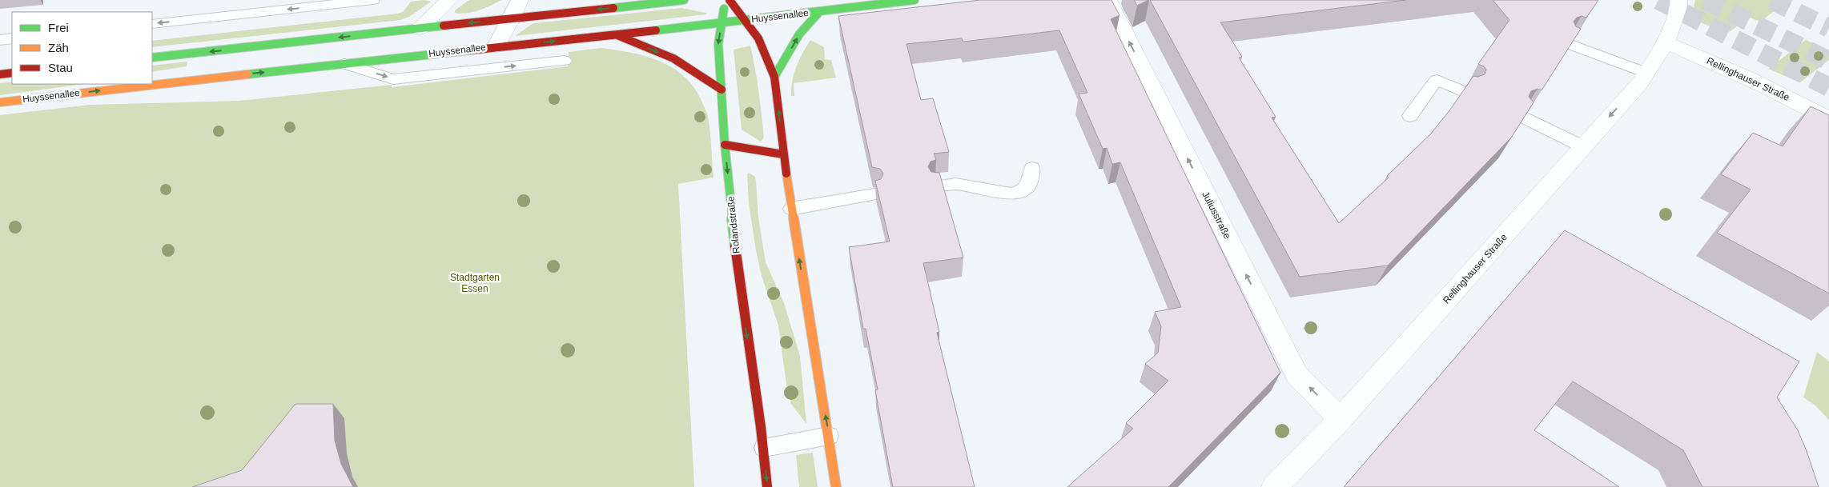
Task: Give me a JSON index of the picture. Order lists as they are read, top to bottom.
{
  "streets": {
    "street": [
      "Huyssenallee",
      "Rellinghauser Straße",
      "Juliusstraße",
      "Rolandstraße"
    ]
  },
  "crossings": [
    ["Huyssenallee", "Rolandstraße"],
    ["Rellinghauser Straße", "Juliusstraße"]
  ],
  "one_way": ["Juliusstraße"],
  "parks": ["Stadtgarten Essen"],
  "legend": ["Frei", "Zäh", "Stau"]
}
